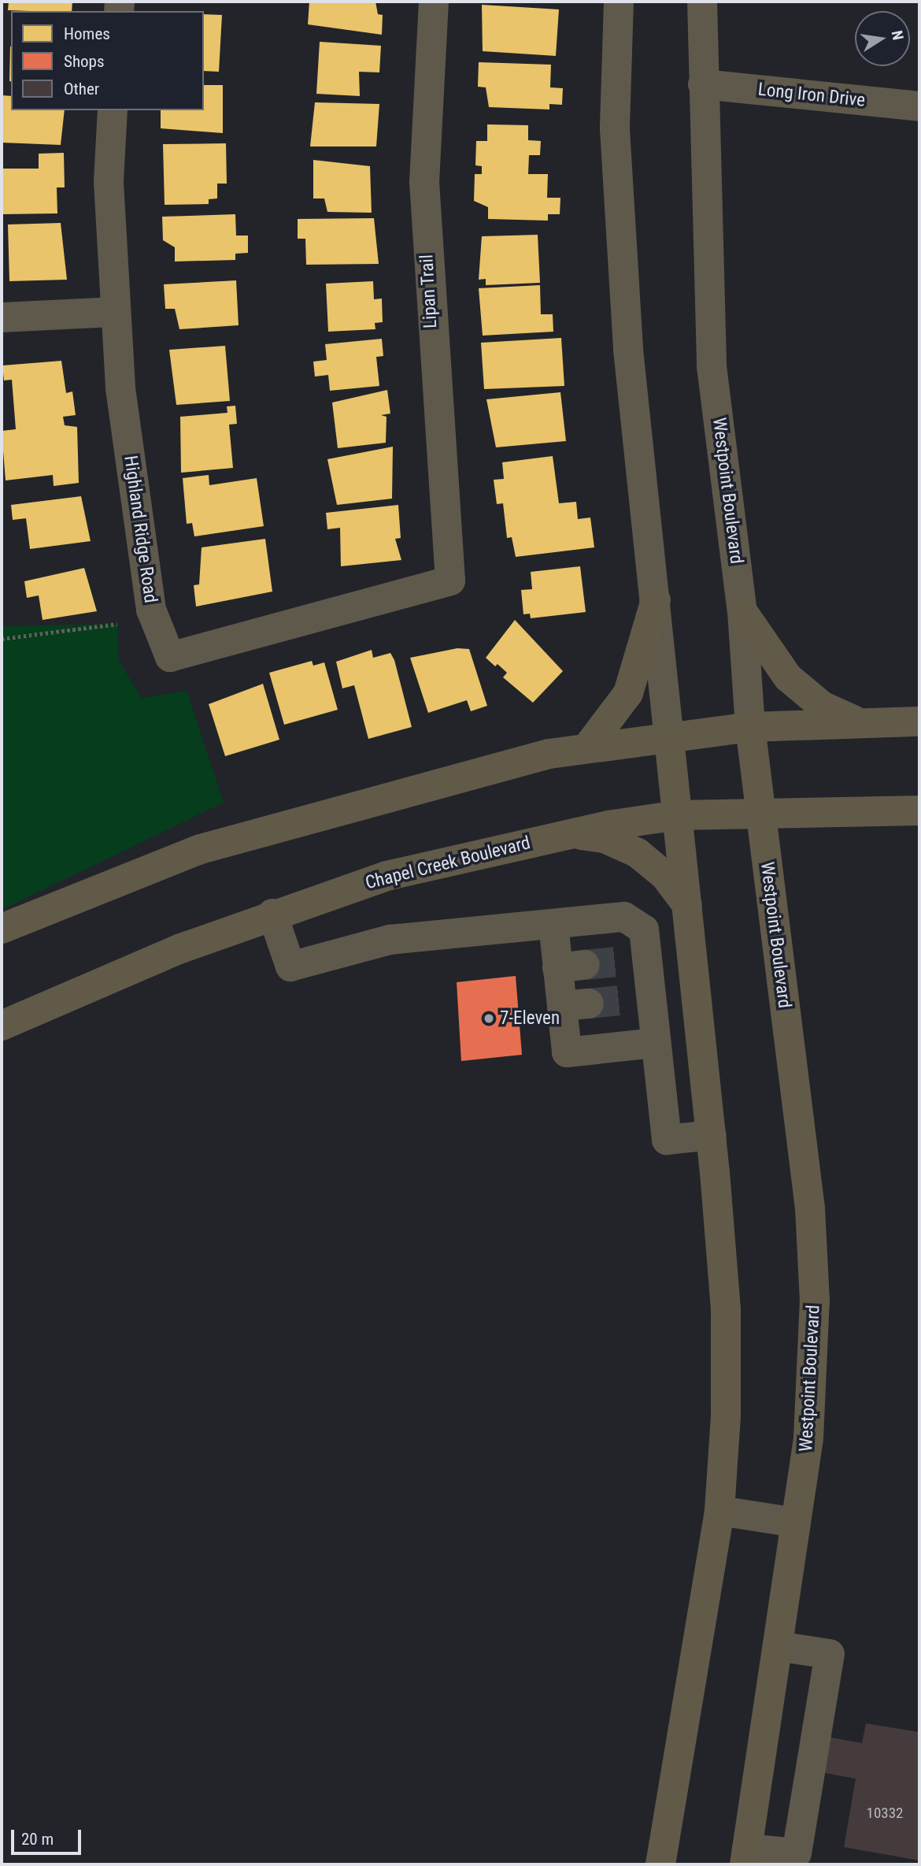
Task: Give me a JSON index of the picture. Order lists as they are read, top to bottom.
{
  "streets": {
    "main road": ["Westpoint Boulevard", "Chapel Creek Boulevard"],
    "street": ["Long Iron Drive", "Lipan Trail", "Highland Ridge Road"]
  },
  "crossings": [
    ["Long Iron Drive", "Westpoint Boulevard"],
    ["Lipan Trail", "Highland Ridge Road"],
    ["Westpoint Boulevard", "Chapel Creek Boulevard"]
  ],
  "places": ["7-Eleven"],
  "house_numbers": ["10332"],
  "legend": ["Homes", "Shops", "Other"],
  "scale_bar": "20 m",
  "north": "right"
}
